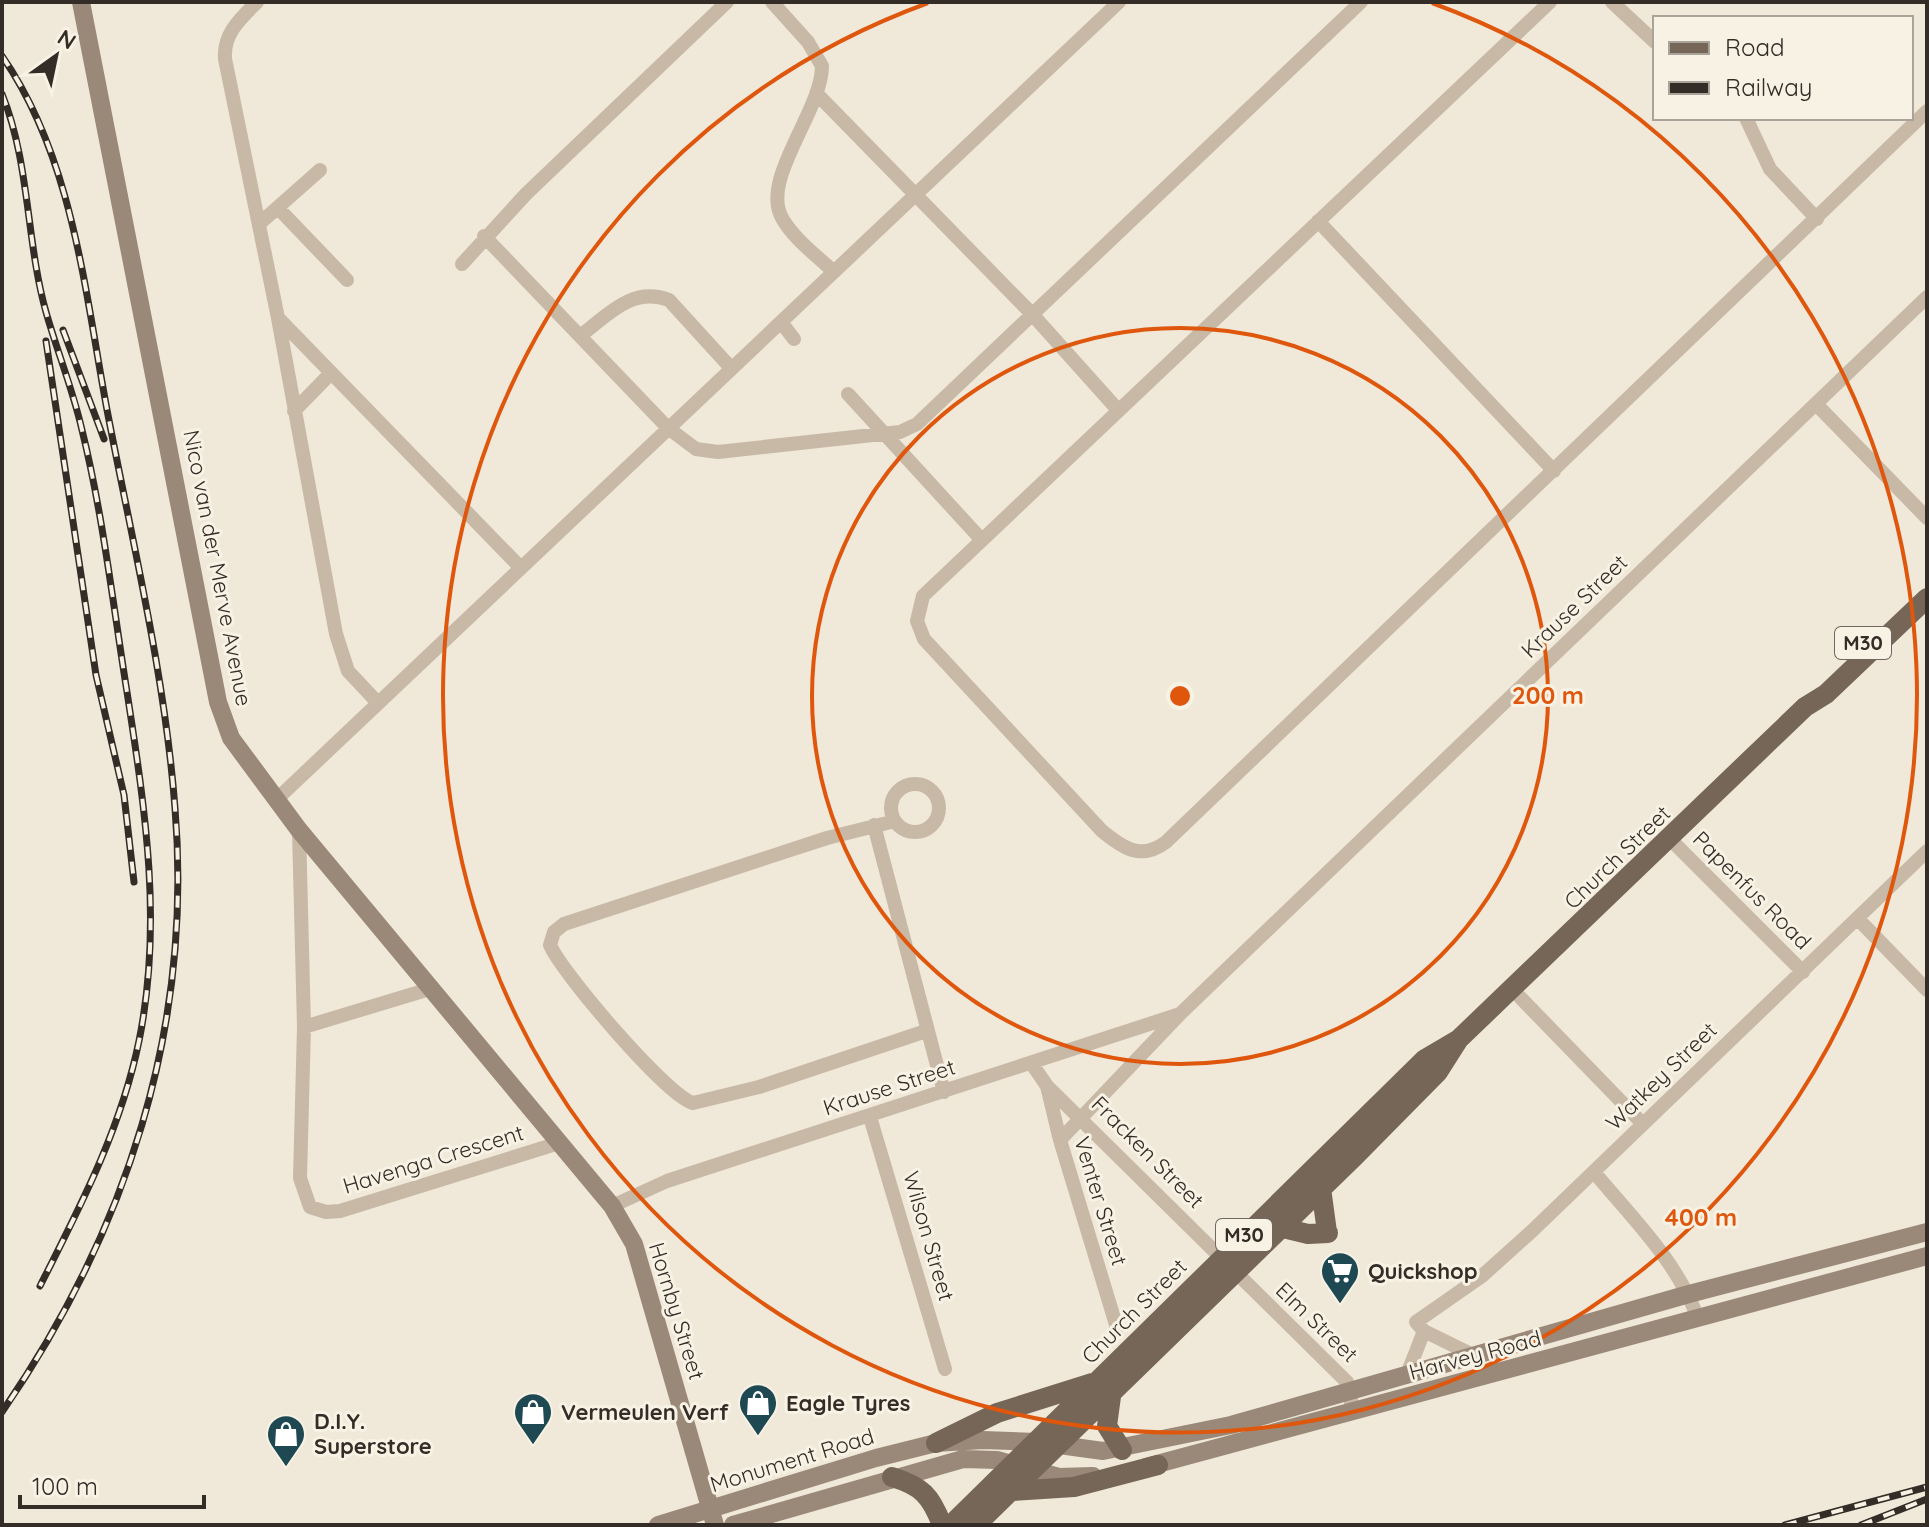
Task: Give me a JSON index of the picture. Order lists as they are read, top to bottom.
{
  "streets": {
    "main road": [
      "Nico van der Merve Avenue",
      "M30",
      "Church Street",
      "Hornby Street",
      "Harvey Road",
      "Monument Road"
    ],
    "street": [
      "Krause Street",
      "Papenfus Road",
      "Watkey Street",
      "Fracken Street",
      "Havenga Crescent",
      "Venter Street",
      "Wilson Street",
      "Elm Street"
    ]
  },
  "crossings": [
    ["Nico van der Merve Avenue", "Krause Street"],
    ["Nico van der Merve Avenue", "Havenga Crescent"],
    ["Nico van der Merve Avenue", "Hornby Street"],
    ["Krause Street", "Fracken Street"],
    ["Krause Street", "Venter Street"],
    ["Krause Street", "Wilson Street"],
    ["Krause Street", "Hornby Street"],
    ["Church Street", "Papenfus Road"],
    ["Church Street", "Fracken Street"],
    ["Church Street", "Elm Street"],
    ["Church Street", "Harvey Road"],
    ["Church Street", "Monument Road"],
    ["Papenfus Road", "Watkey Street"],
    ["Fracken Street", "Venter Street"],
    ["Fracken Street", "Elm Street"],
    ["Hornby Street", "Monument Road"],
    ["Elm Street", "Harvey Road"],
    ["Harvey Road", "Monument Road"]
  ],
  "places": {
    "supermarket": ["Quickshop"],
    "shop": ["Eagle Tyres", "Vermeulen Verf", "D.I.Y. Superstore"]
  },
  "legend": ["Road", "Railway"],
  "scale_bar": "100 m",
  "north": "top right",
  "rings": ["200 m", "400 m"]
}
